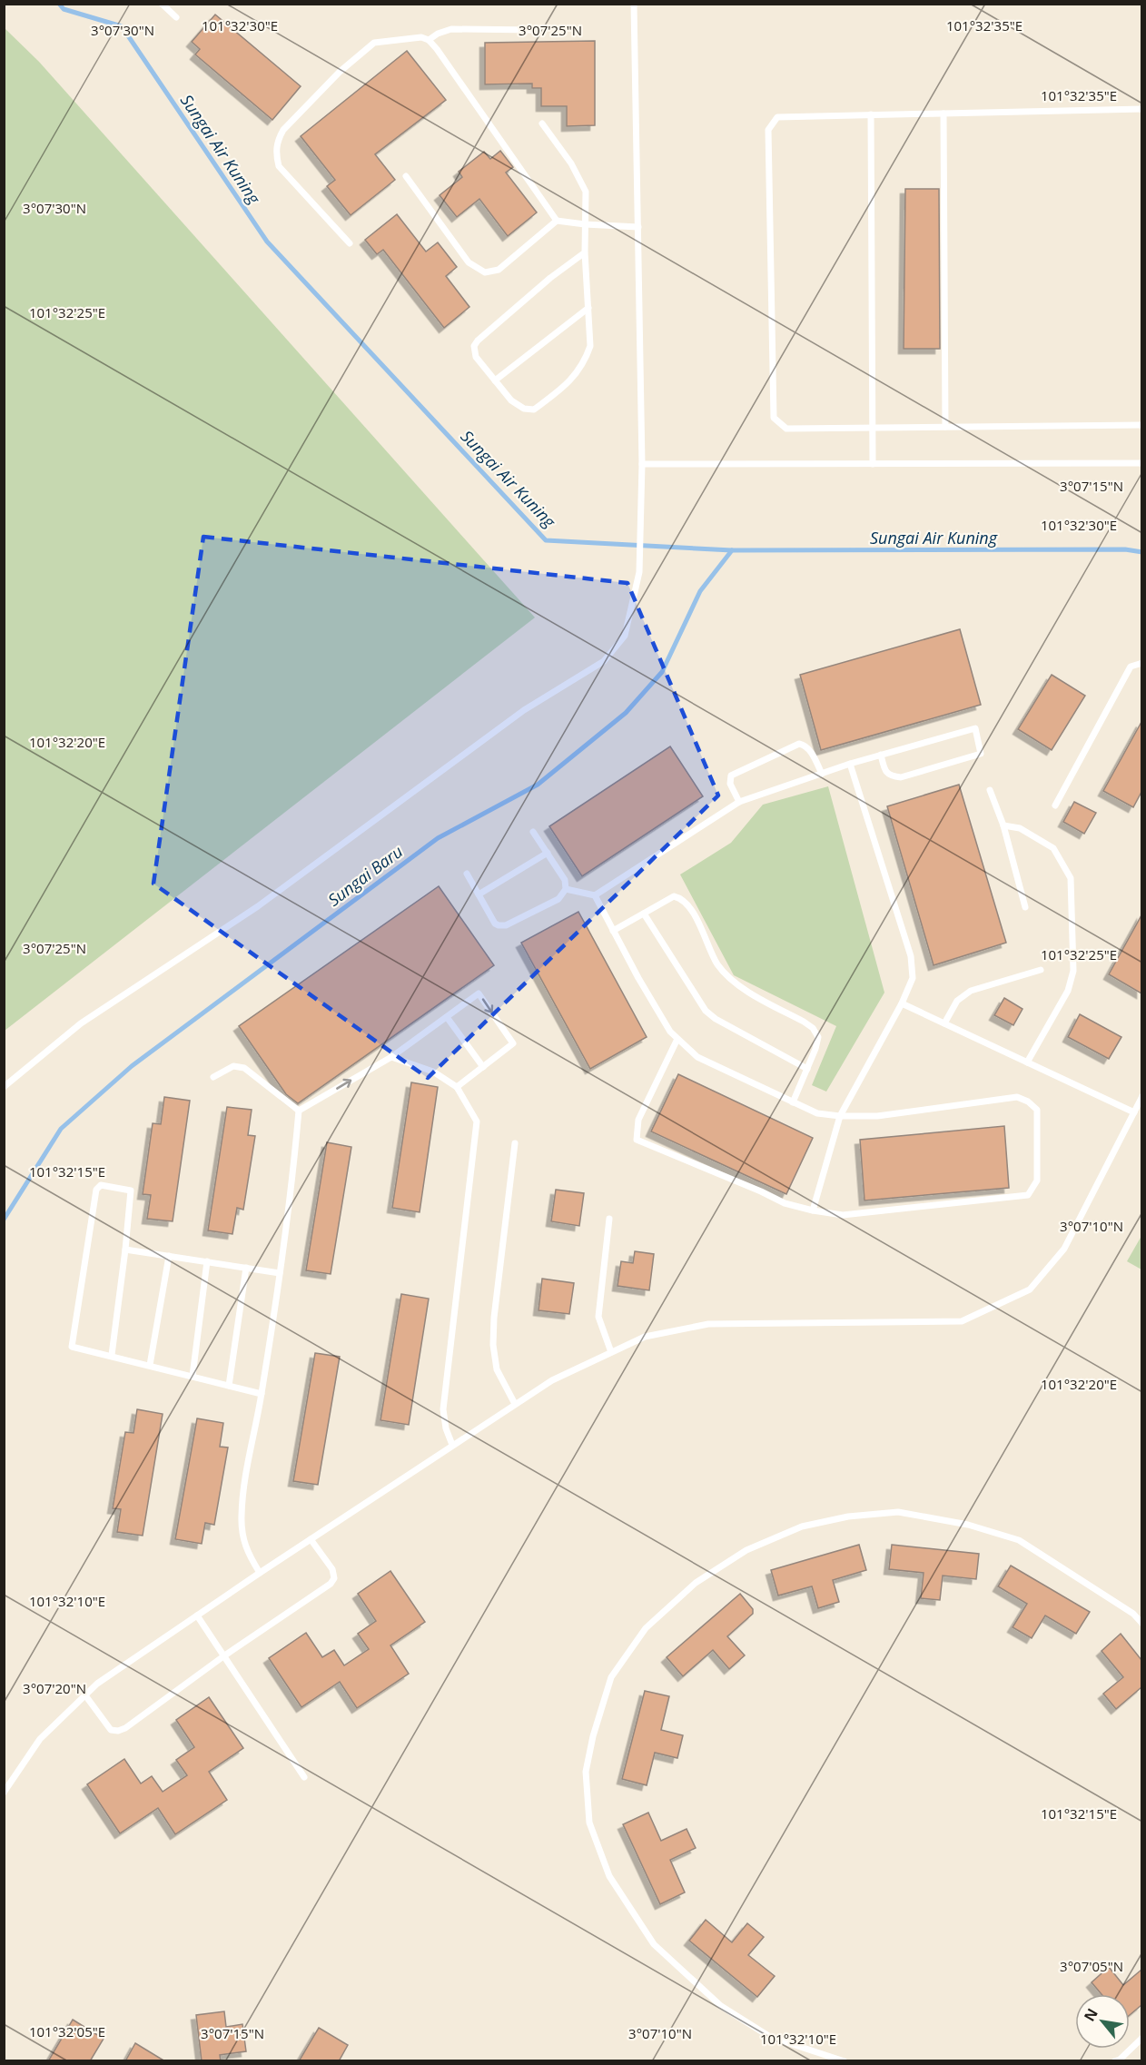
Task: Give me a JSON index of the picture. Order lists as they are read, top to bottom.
{
  "water": ["Sungai Air Kuning", "Sungai Baru"],
  "north": "top left",
  "coordinates": [
    "101°32'30\"E",
    "101°32'35\"E",
    "3°07'30\"N",
    "3°07'25\"N",
    "101°32'25\"E",
    "3°07'15\"N",
    "101°32'20\"E",
    "101°32'15\"E",
    "3°07'10\"N",
    "101°32'10\"E",
    "3°07'20\"N",
    "3°07'05\"N",
    "101°32'05\"E"
  ]
}
